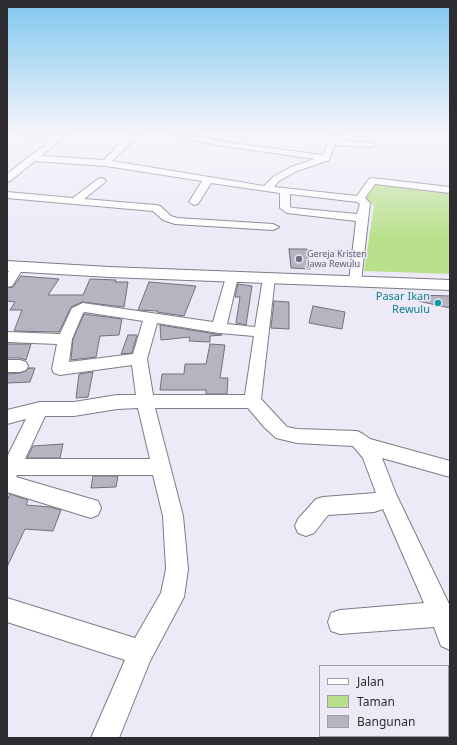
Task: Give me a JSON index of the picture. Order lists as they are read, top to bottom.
{
  "places": ["Gereja Kristen Jawa Rewulu", "Pasar Ikan Rewulu"],
  "legend": ["Jalan", "Taman", "Bangunan"]
}
